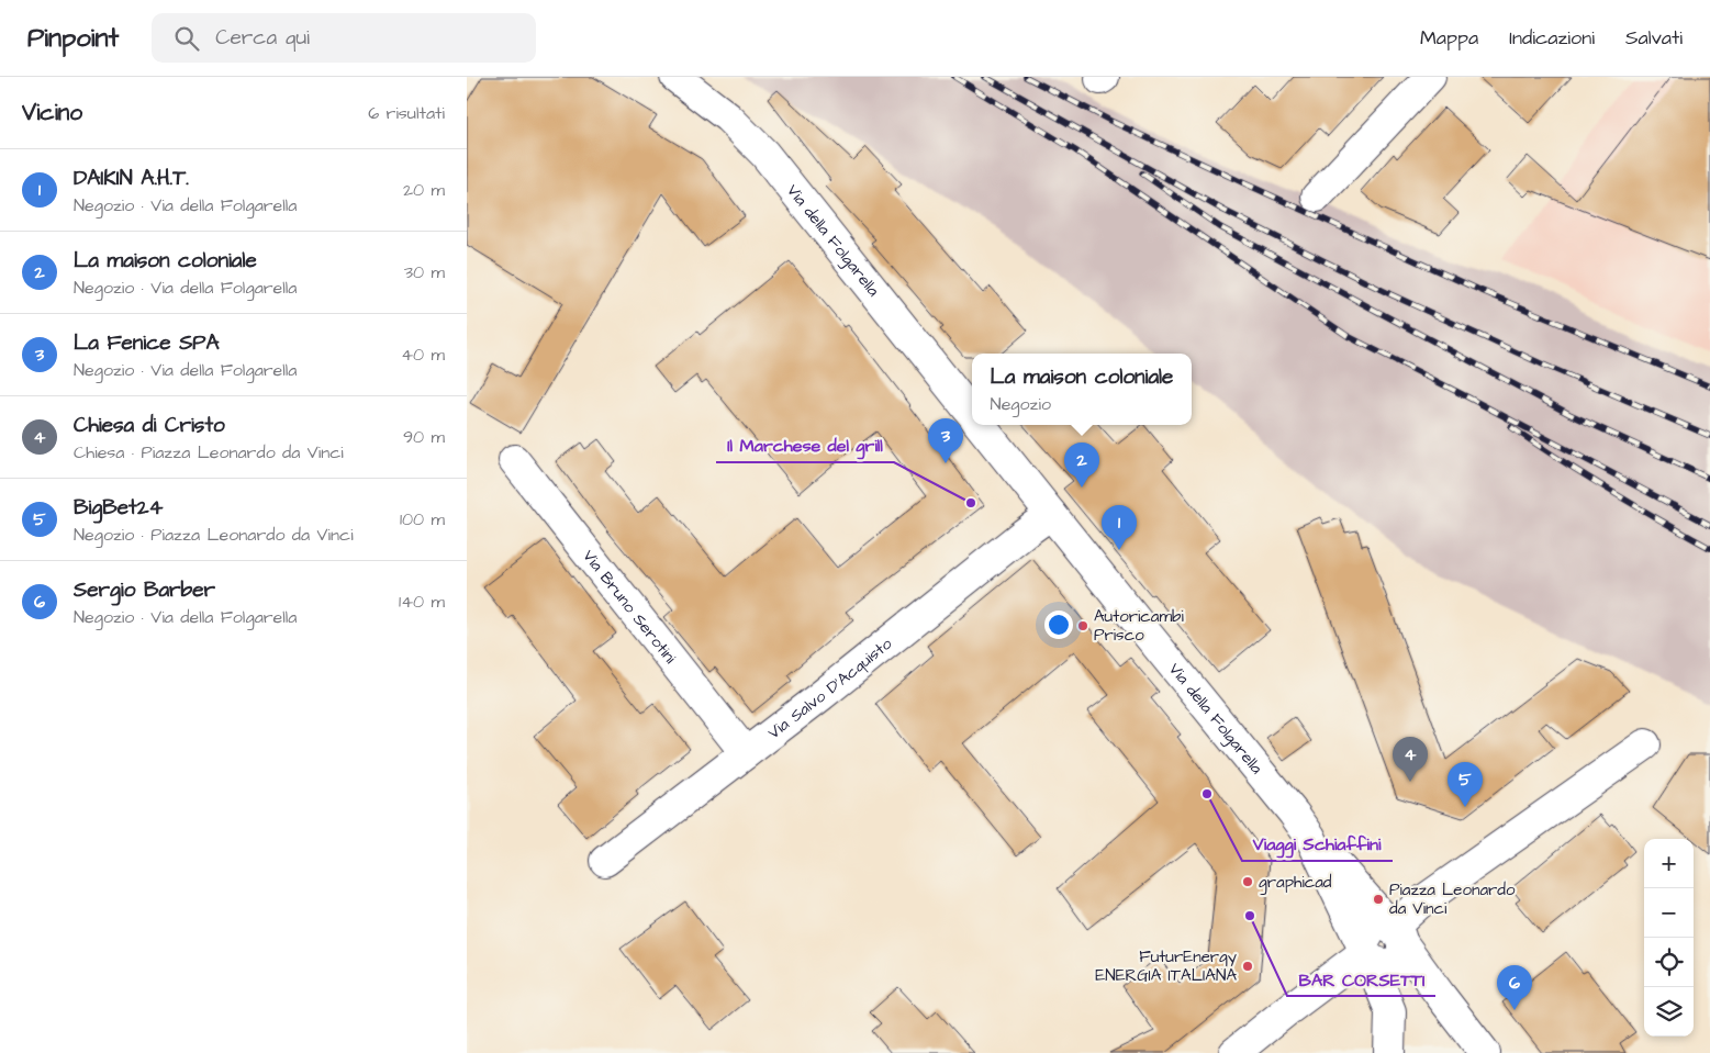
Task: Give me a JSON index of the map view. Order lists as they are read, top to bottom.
{
  "streets": {
    "street": ["Via della Folgarella", "Via Bruno Serotini", "Via Salvo D'Acquisto"]
  },
  "crossings": [
    ["Via della Folgarella", "Via Salvo D'Acquisto"],
    ["Via Bruno Serotini", "Via Salvo D'Acquisto"]
  ],
  "places": [
    "Il Marchese del grill",
    "Autoricambi Prisco",
    "Viaggi Schiaffini",
    "graphicad",
    "Piazza Leonardo da Vinci",
    "BAR CORSETTI",
    "FuturEnergy ENERGIA ITALIANA"
  ],
  "page": {
    "header": "Pinpoint",
    "search": "Cerca qui",
    "nav": ["Mappa", "Indicazioni", "Salvati"],
    "heading": ["Vicino", "6 risultati"],
    "list": [
      {
        "mark": "1",
        "name": "DAIKIN A.H.T.",
        "note": "Negozio · Via della Folgarella",
        "value": "20 m"
      },
      {
        "mark": "2",
        "name": "La maison coloniale",
        "note": "Negozio · Via della Folgarella",
        "value": "30 m"
      },
      {
        "mark": "3",
        "name": "La Fenice SPA",
        "note": "Negozio · Via della Folgarella",
        "value": "40 m"
      },
      {
        "mark": "4",
        "name": "Chiesa di Cristo",
        "note": "Chiesa · Piazza Leonardo da Vinci",
        "value": "90 m"
      },
      {
        "mark": "5",
        "name": "BigBet24",
        "note": "Negozio · Piazza Leonardo da Vinci",
        "value": "100 m"
      },
      {
        "mark": "6",
        "name": "Sergio Barber",
        "note": "Negozio · Via della Folgarella",
        "value": "140 m"
      }
    ],
    "popup": ["La maison coloniale", "Negozio"],
    "pins": [
      "3",
      "2",
      "1",
      "4",
      "5",
      "6"
    ],
    "map_buttons": ["+", "−"]
  }
}
